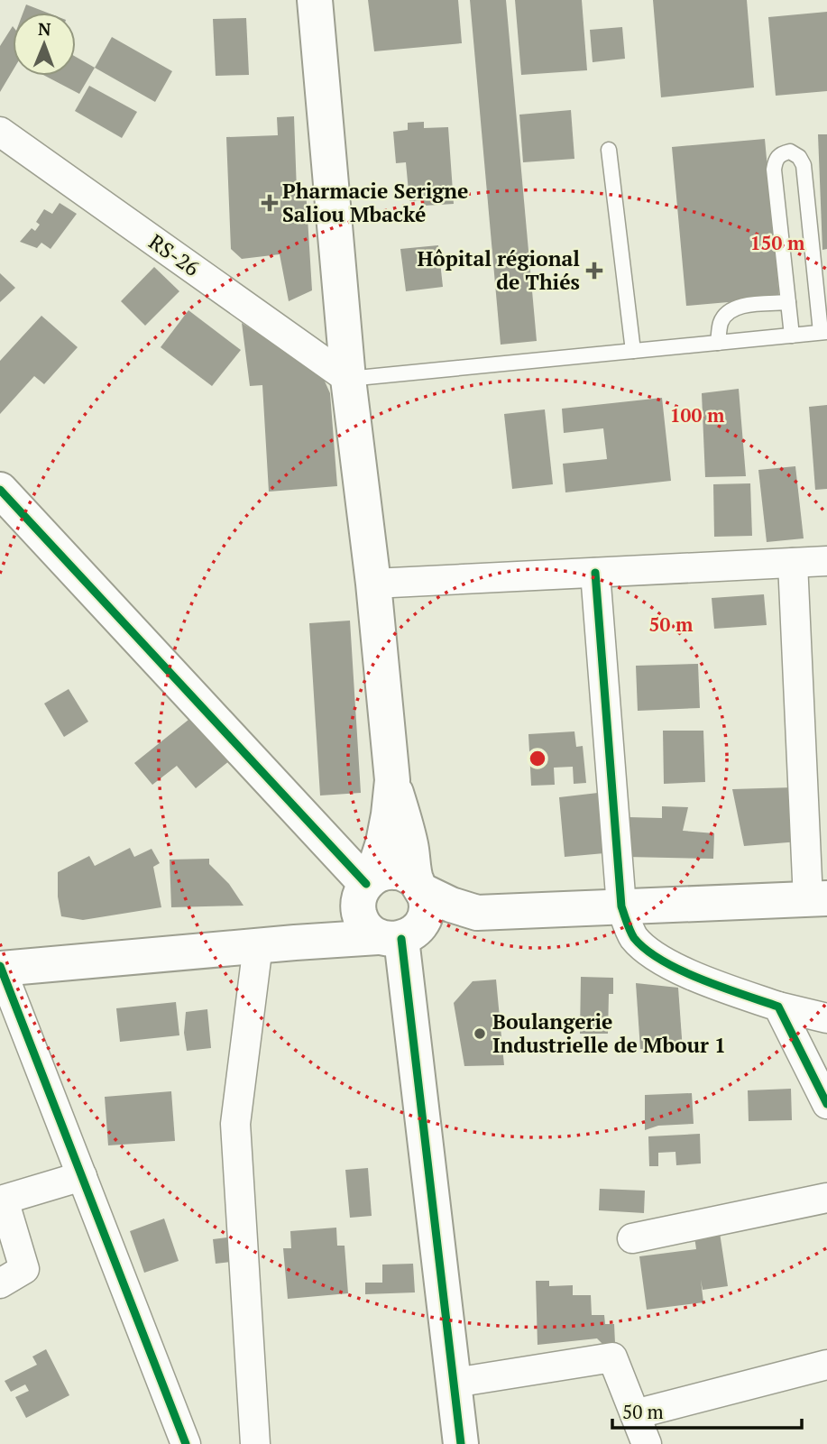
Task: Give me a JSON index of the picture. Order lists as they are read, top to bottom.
{
  "streets": {
    "street": ["RS-26"]
  },
  "places": {
    "health": ["Pharmacie Serigne Saliou Mbacké", "Hôpital régional de Thiés"],
    "other": ["Boulangerie Industrielle de Mbour 1"]
  },
  "scale_bar": "50 m",
  "north": "top",
  "rings": ["150 m", "100 m", "50 m"]
}
